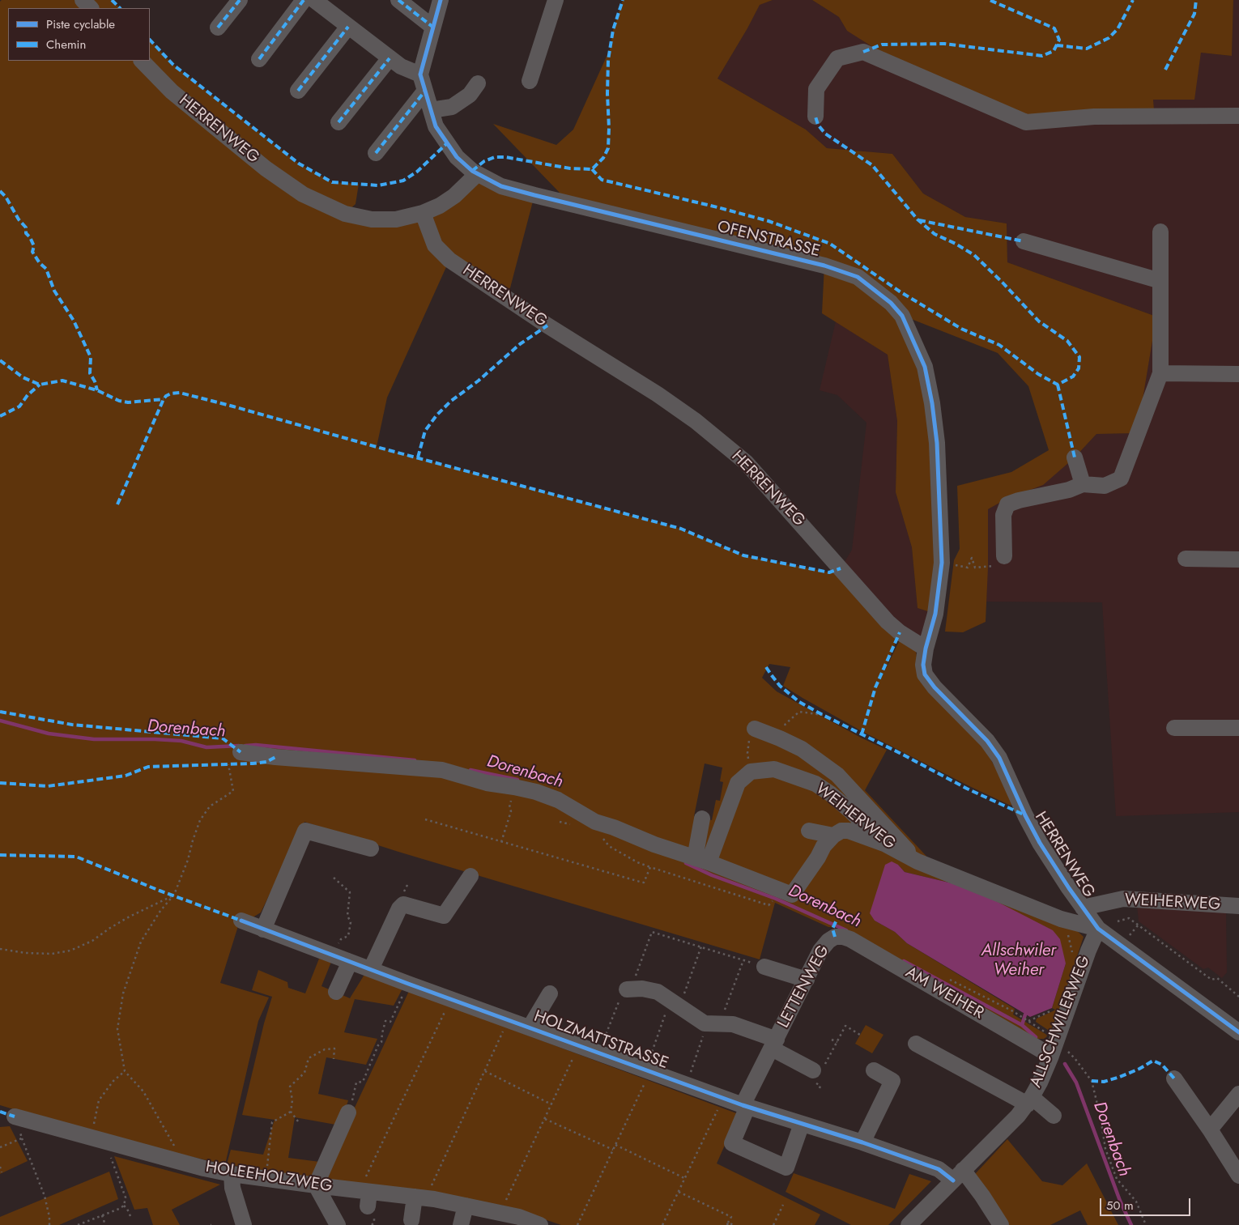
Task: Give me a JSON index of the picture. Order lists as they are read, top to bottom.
{
  "streets": {
    "street": [
      "HERRENWEG",
      "OFENSTRASSE",
      "WEIHERWEG",
      "LETTENWEG",
      "AM WEIHER",
      "ALLSCHWILERWEG",
      "HOLZMATTSTRASSE",
      "HOLEEHOLZWEG"
    ]
  },
  "crossings": [
    ["HERRENWEG", "OFENSTRASSE"],
    ["HERRENWEG", "WEIHERWEG"],
    ["HERRENWEG", "ALLSCHWILERWEG"],
    ["WEIHERWEG", "ALLSCHWILERWEG"],
    ["LETTENWEG", "AM WEIHER"],
    ["LETTENWEG", "HOLZMATTSTRASSE"],
    ["AM WEIHER", "ALLSCHWILERWEG"],
    ["ALLSCHWILERWEG", "HOLZMATTSTRASSE"]
  ],
  "water": ["Dorenbach", "Allschwiler Weiher"],
  "legend": ["Piste cyclable", "Chemin"],
  "scale_bar": "50 m"
}
